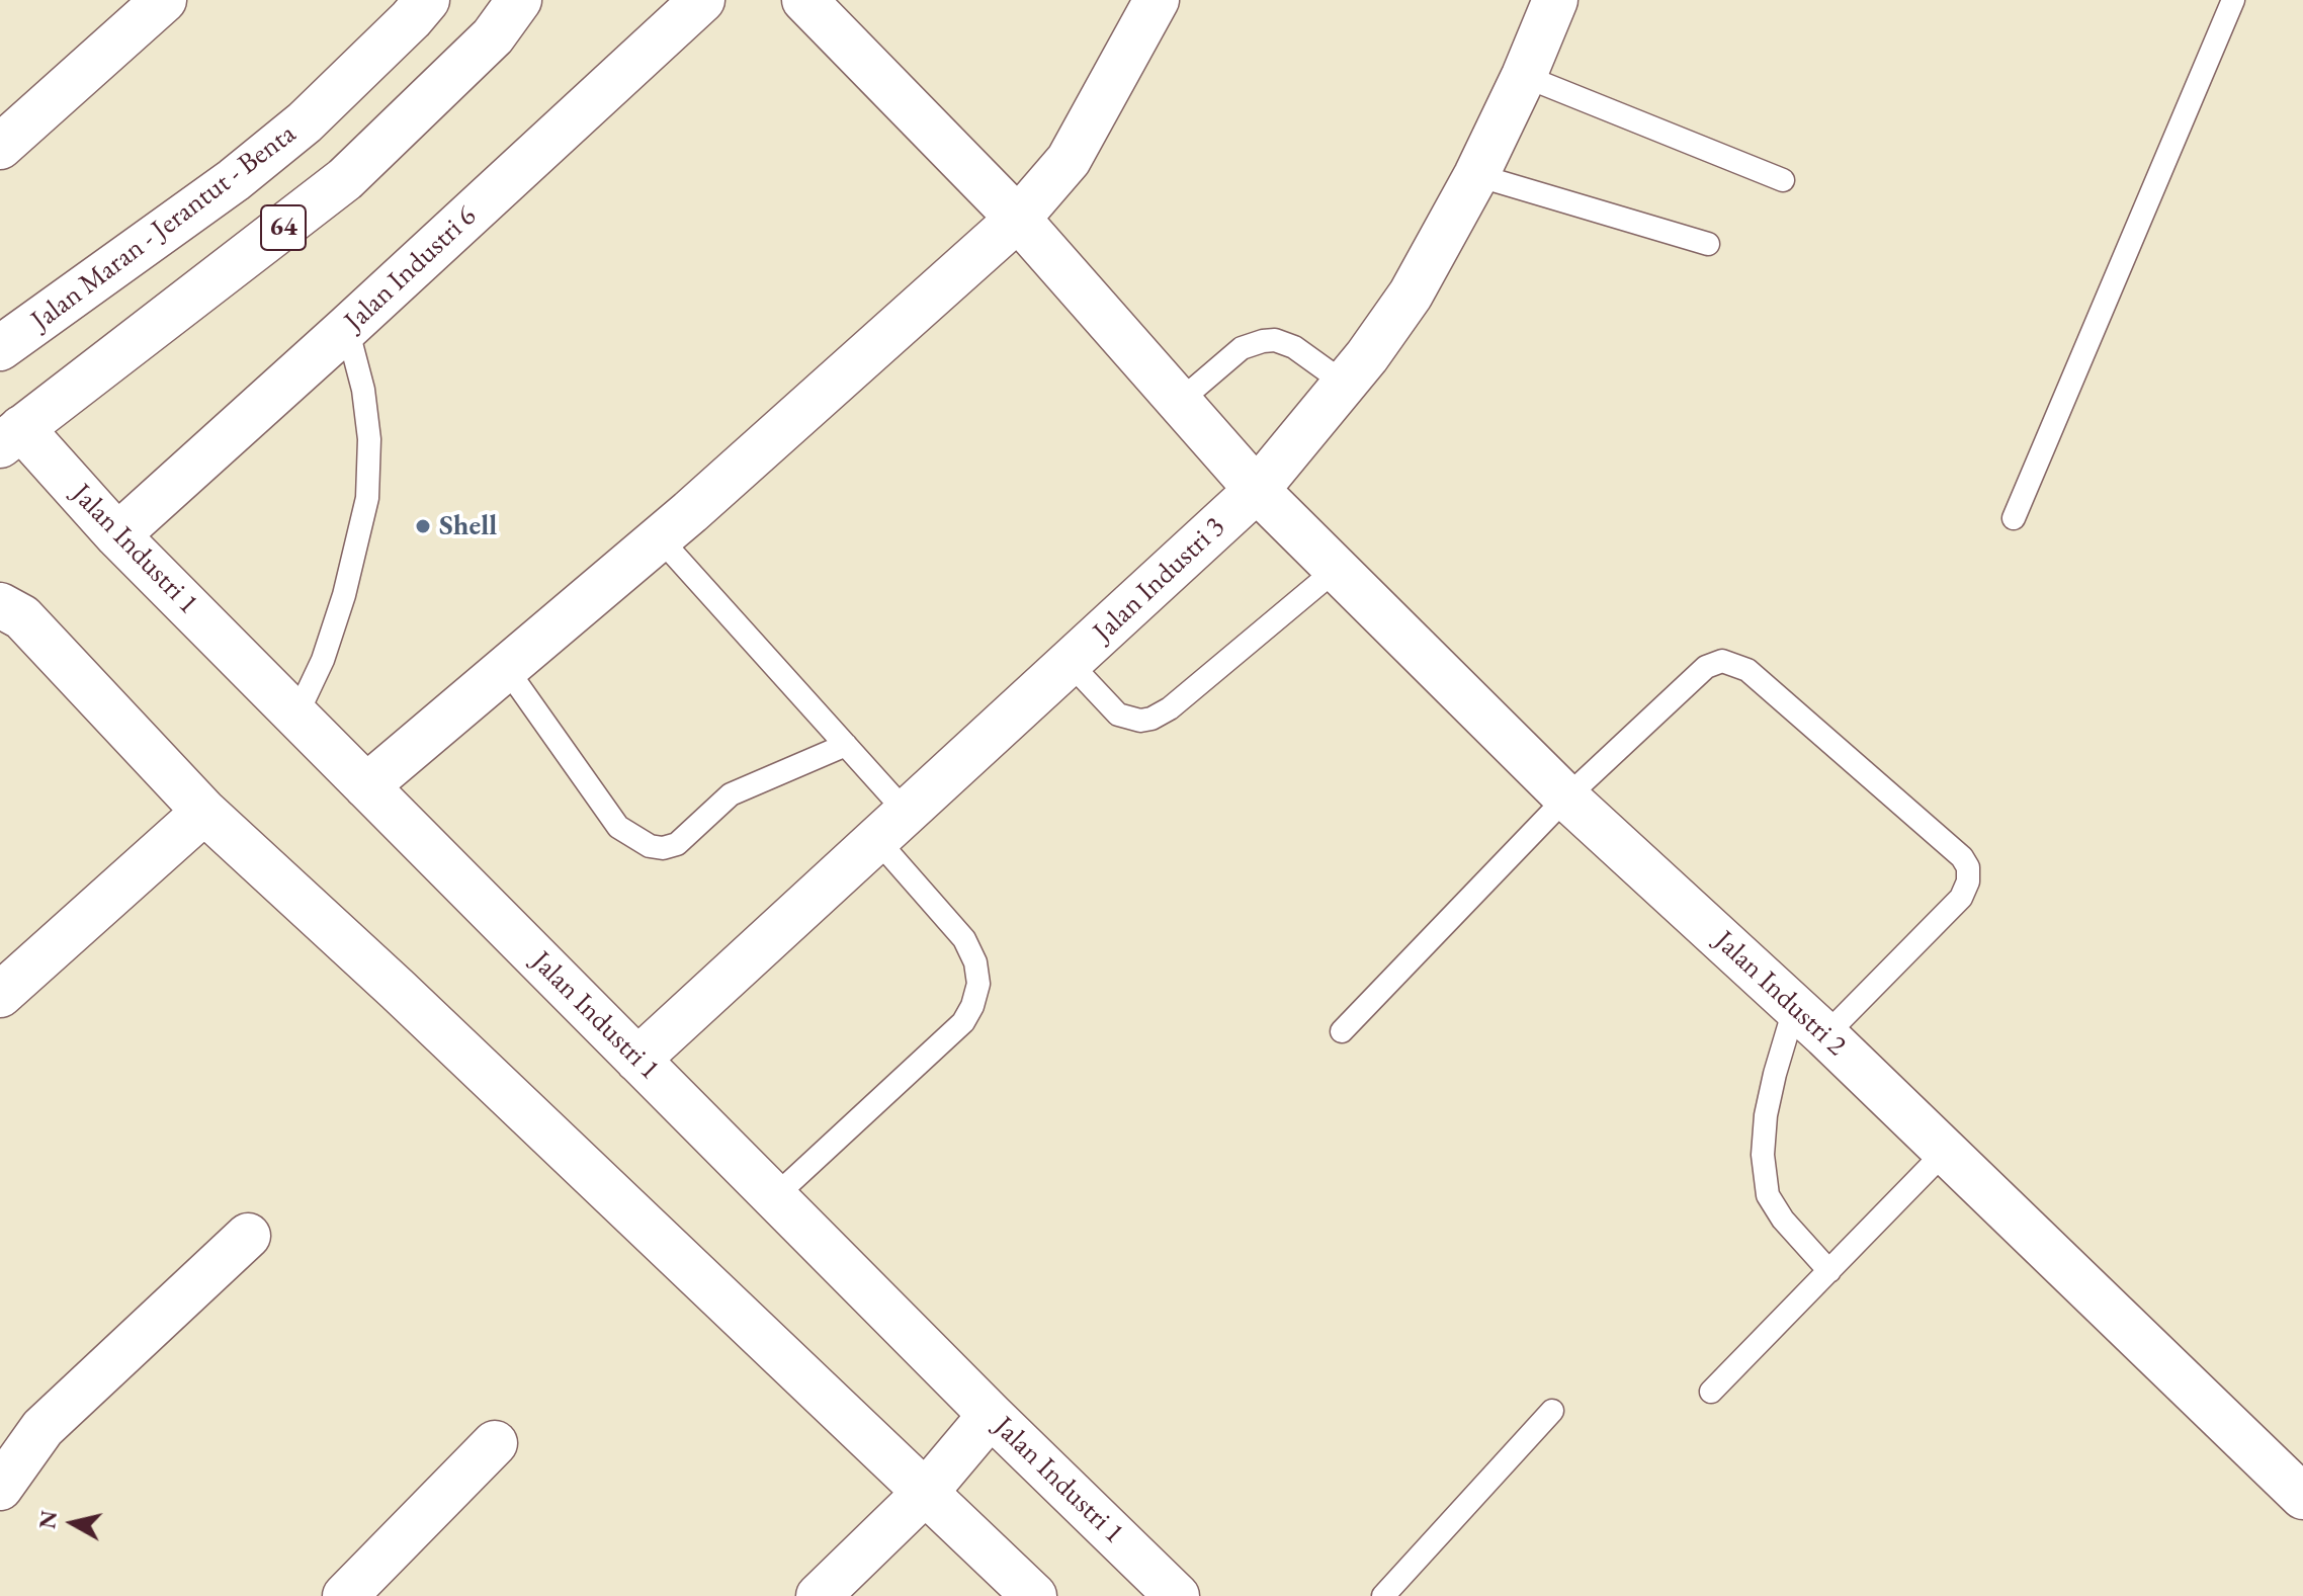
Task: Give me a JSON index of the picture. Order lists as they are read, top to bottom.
{
  "streets": {
    "street": [
      "Jalan Maran - Jerantut - Benta",
      "64",
      "Jalan Industri 6",
      "Jalan Industri 1",
      "Jalan Industri 3",
      "Jalan Industri 2"
    ]
  },
  "crossings": [
    ["64", "Jalan Industri 1"],
    ["Jalan Industri 6", "Jalan Industri 1"],
    ["Jalan Industri 1", "Jalan Industri 3"],
    ["Jalan Industri 3", "Jalan Industri 2"]
  ],
  "places": ["Shell"],
  "north": "left"
}
